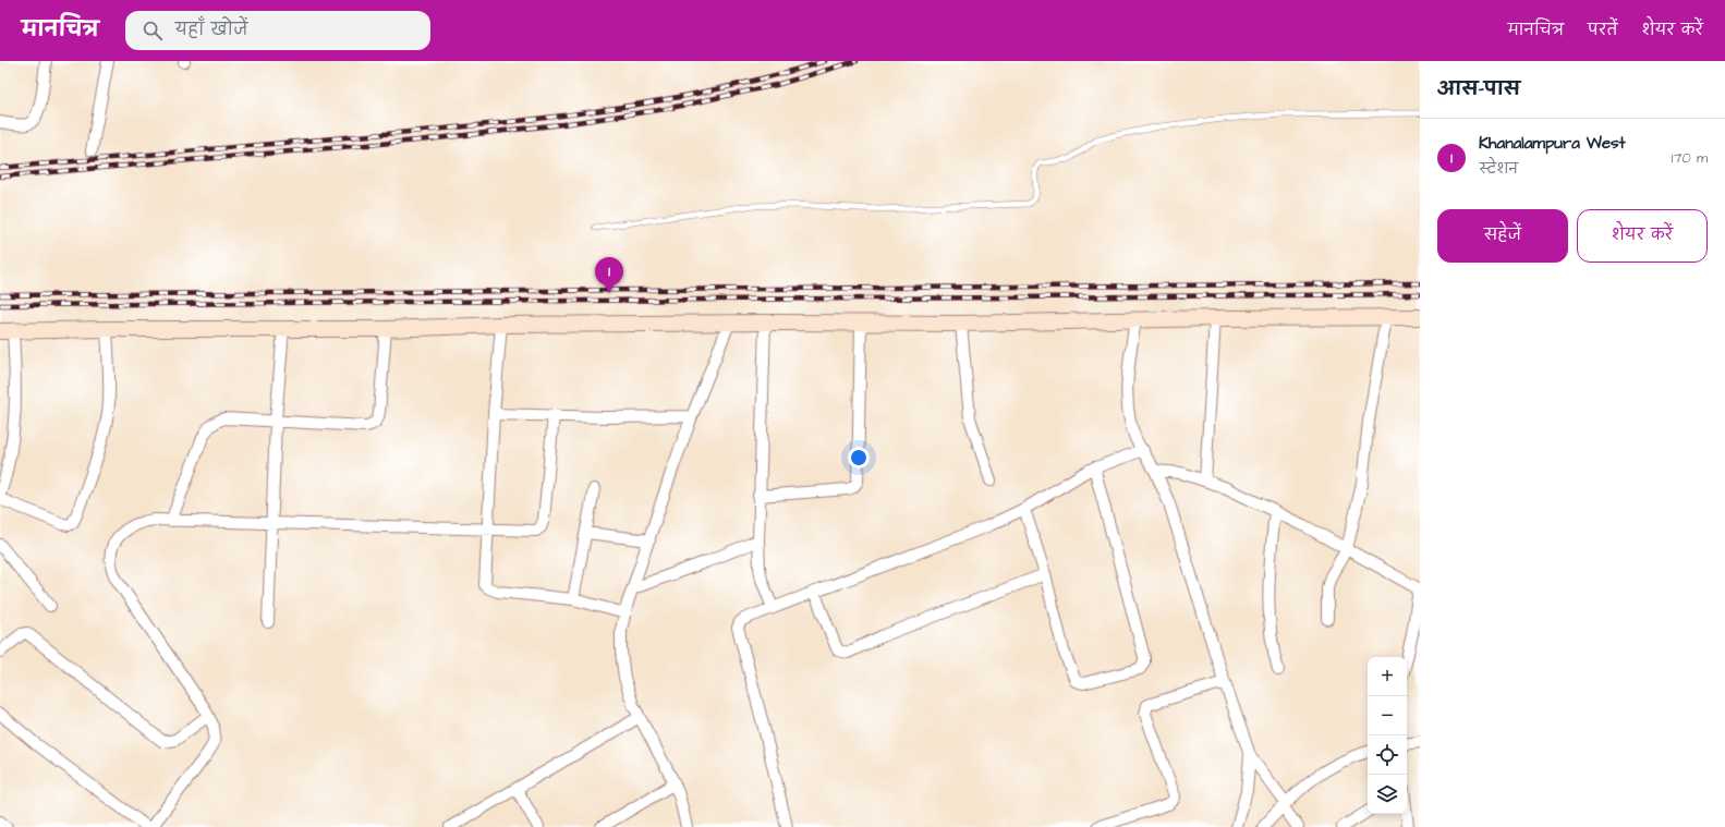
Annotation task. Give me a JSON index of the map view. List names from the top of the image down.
{
  "page": {
    "header": "मानचित्र",
    "search": "यहाँ खोजें",
    "nav": ["मानचित्र", "परतें", "शेयर करें"],
    "heading": "आस-पास",
    "list": [
      {
        "mark": "1",
        "name": "Khanalampura West",
        "note": "स्टेशन",
        "value": "170 m"
      }
    ],
    "buttons": ["सहेजें", "शेयर करें"],
    "pins": "1",
    "map_buttons": ["+", "−"]
  }
}
